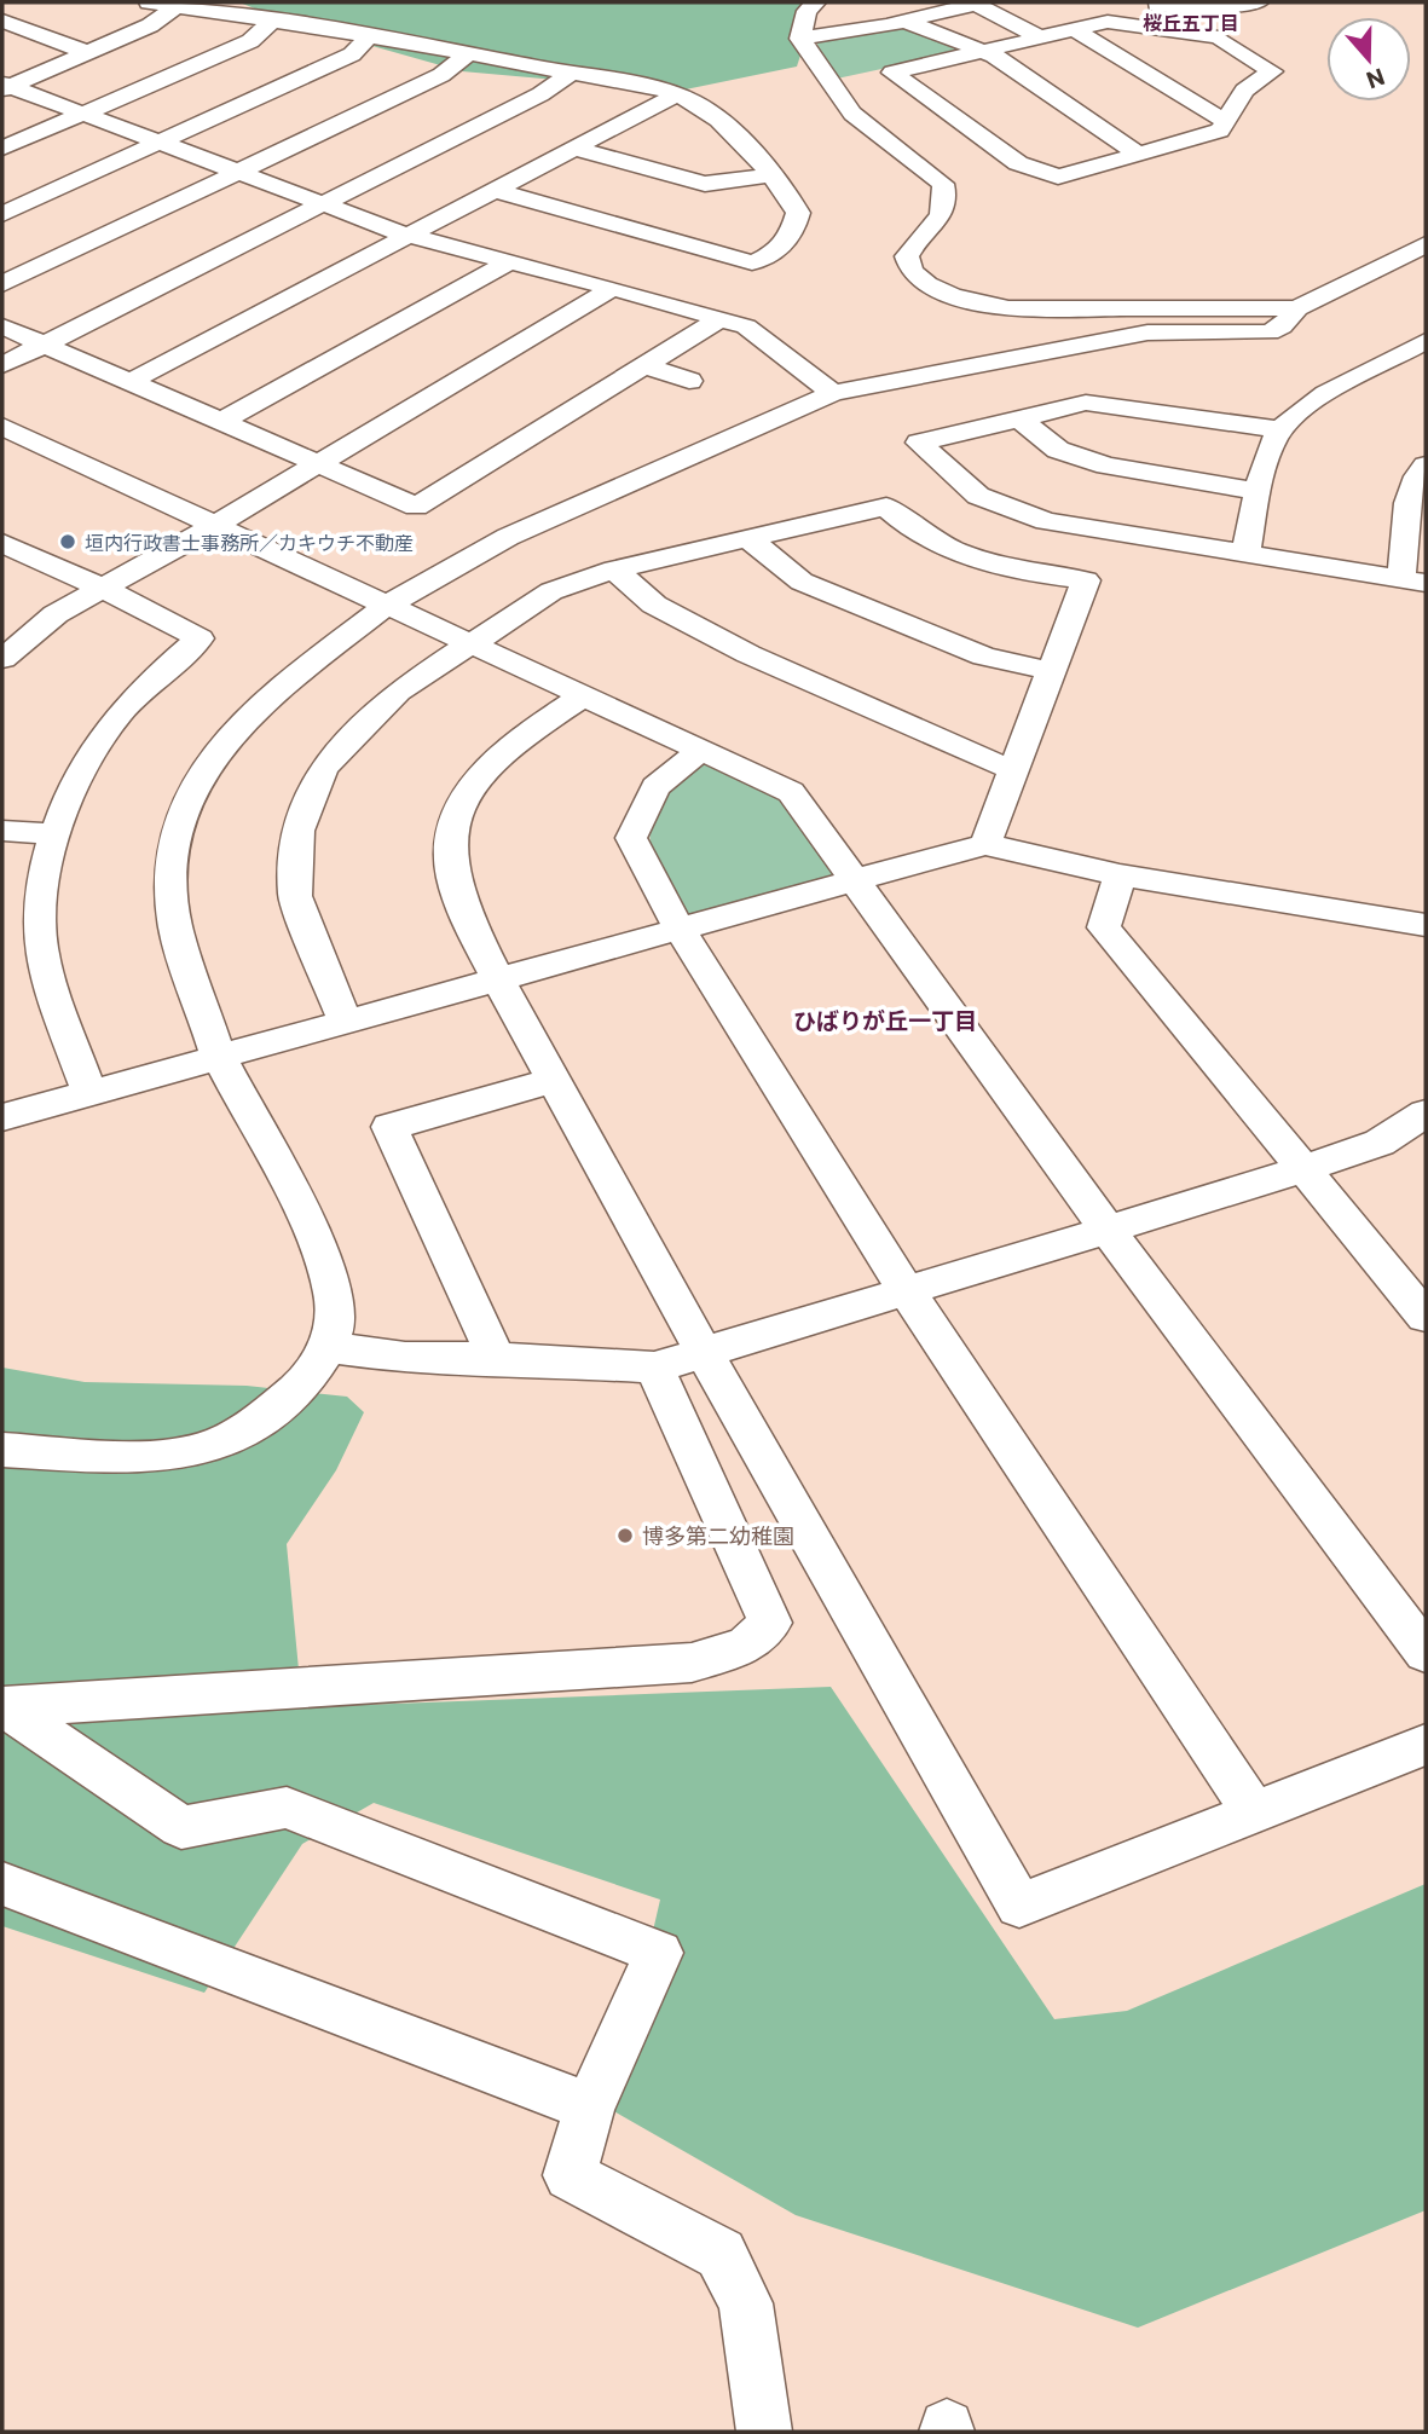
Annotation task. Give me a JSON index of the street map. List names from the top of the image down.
{
  "districts": ["桜丘五丁目", "ひばりが丘一丁目"],
  "places": ["垣内行政書士事務所／カキウチ不動産", "博多第二幼稚園"],
  "north": "bottom"
}
